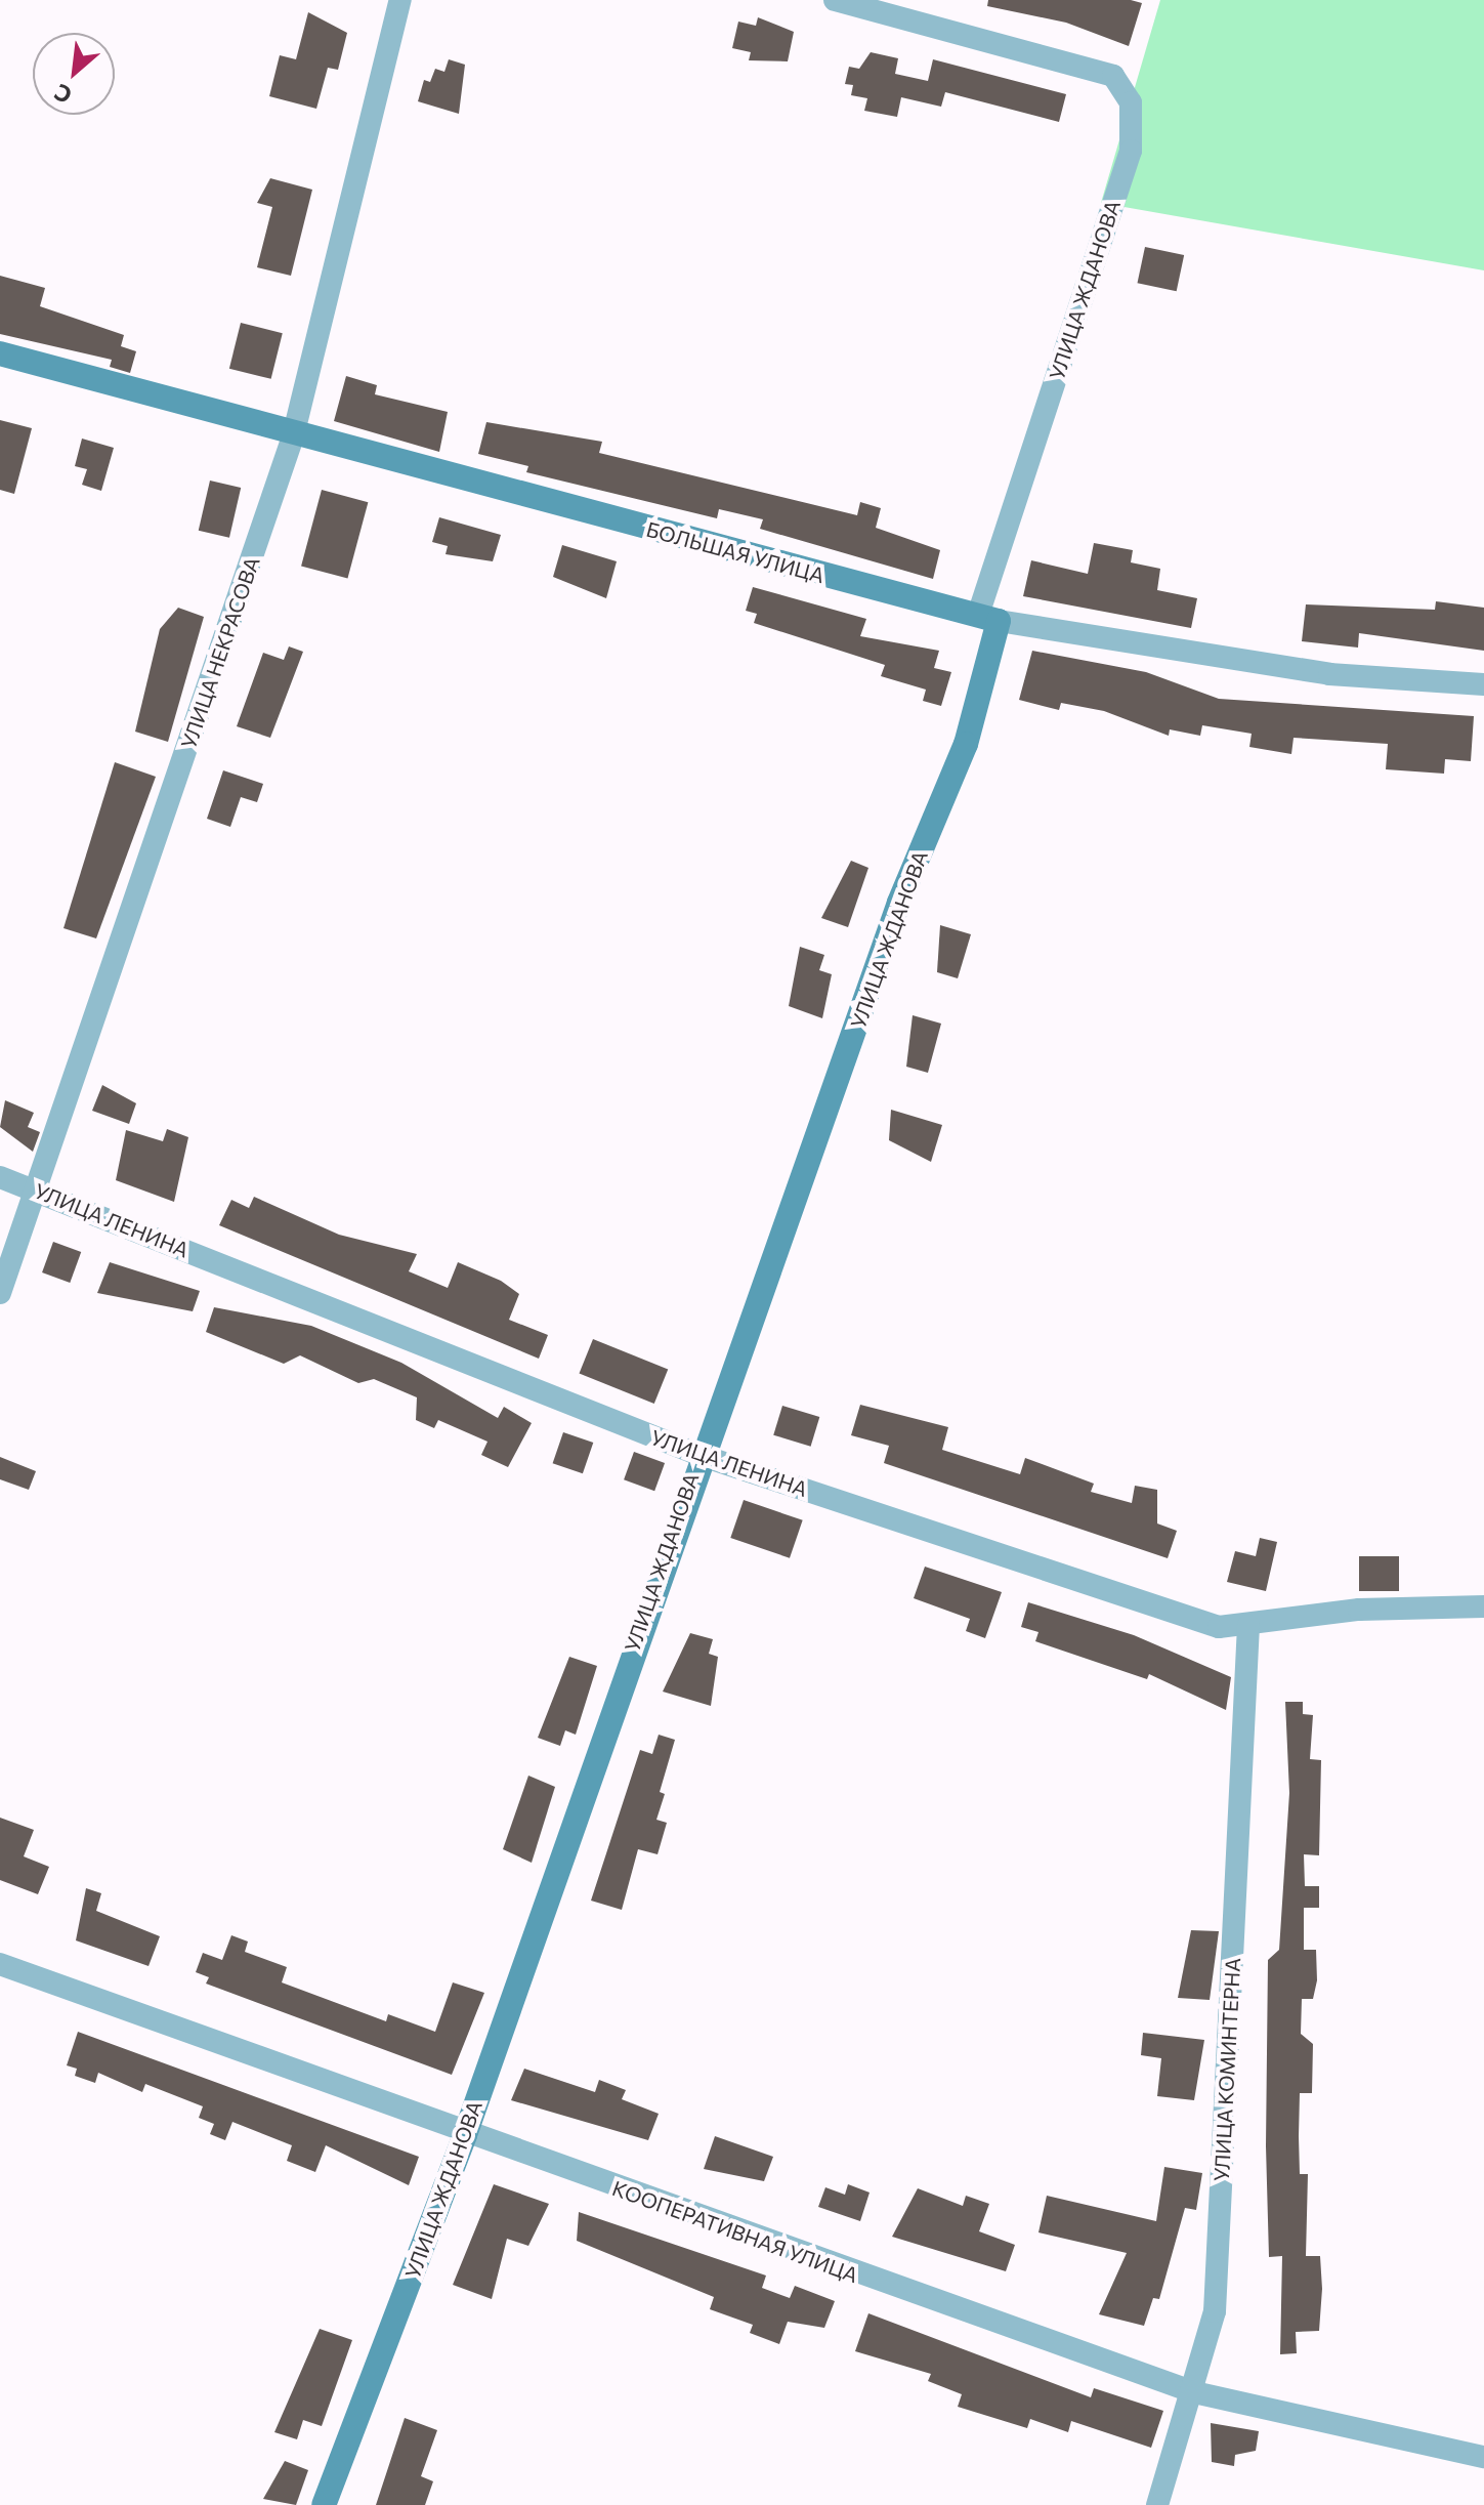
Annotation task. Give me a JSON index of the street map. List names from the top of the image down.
{
  "streets": {
    "street": [
      "УЛИЦА ЖДАНОВА",
      "БОЛЬШАЯ УЛИЦА",
      "УЛИЦА НЕКРАСОВА",
      "УЛИЦА ЛЕНИНА",
      "УЛИЦА КОМИНТЕРНА",
      "КООПЕРАТИВНАЯ УЛИЦА"
    ]
  },
  "crossings": [
    ["УЛИЦА ЖДАНОВА", "БОЛЬШАЯ УЛИЦА"],
    ["УЛИЦА ЖДАНОВА", "УЛИЦА ЛЕНИНА"],
    ["УЛИЦА ЖДАНОВА", "КООПЕРАТИВНАЯ УЛИЦА"],
    ["БОЛЬШАЯ УЛИЦА", "УЛИЦА НЕКРАСОВА"],
    ["УЛИЦА НЕКРАСОВА", "УЛИЦА ЛЕНИНА"],
    ["УЛИЦА ЛЕНИНА", "УЛИЦА КОМИНТЕРНА"],
    ["УЛИЦА КОМИНТЕРНА", "КООПЕРАТИВНАЯ УЛИЦА"]
  ],
  "north": "bottom left"
}
